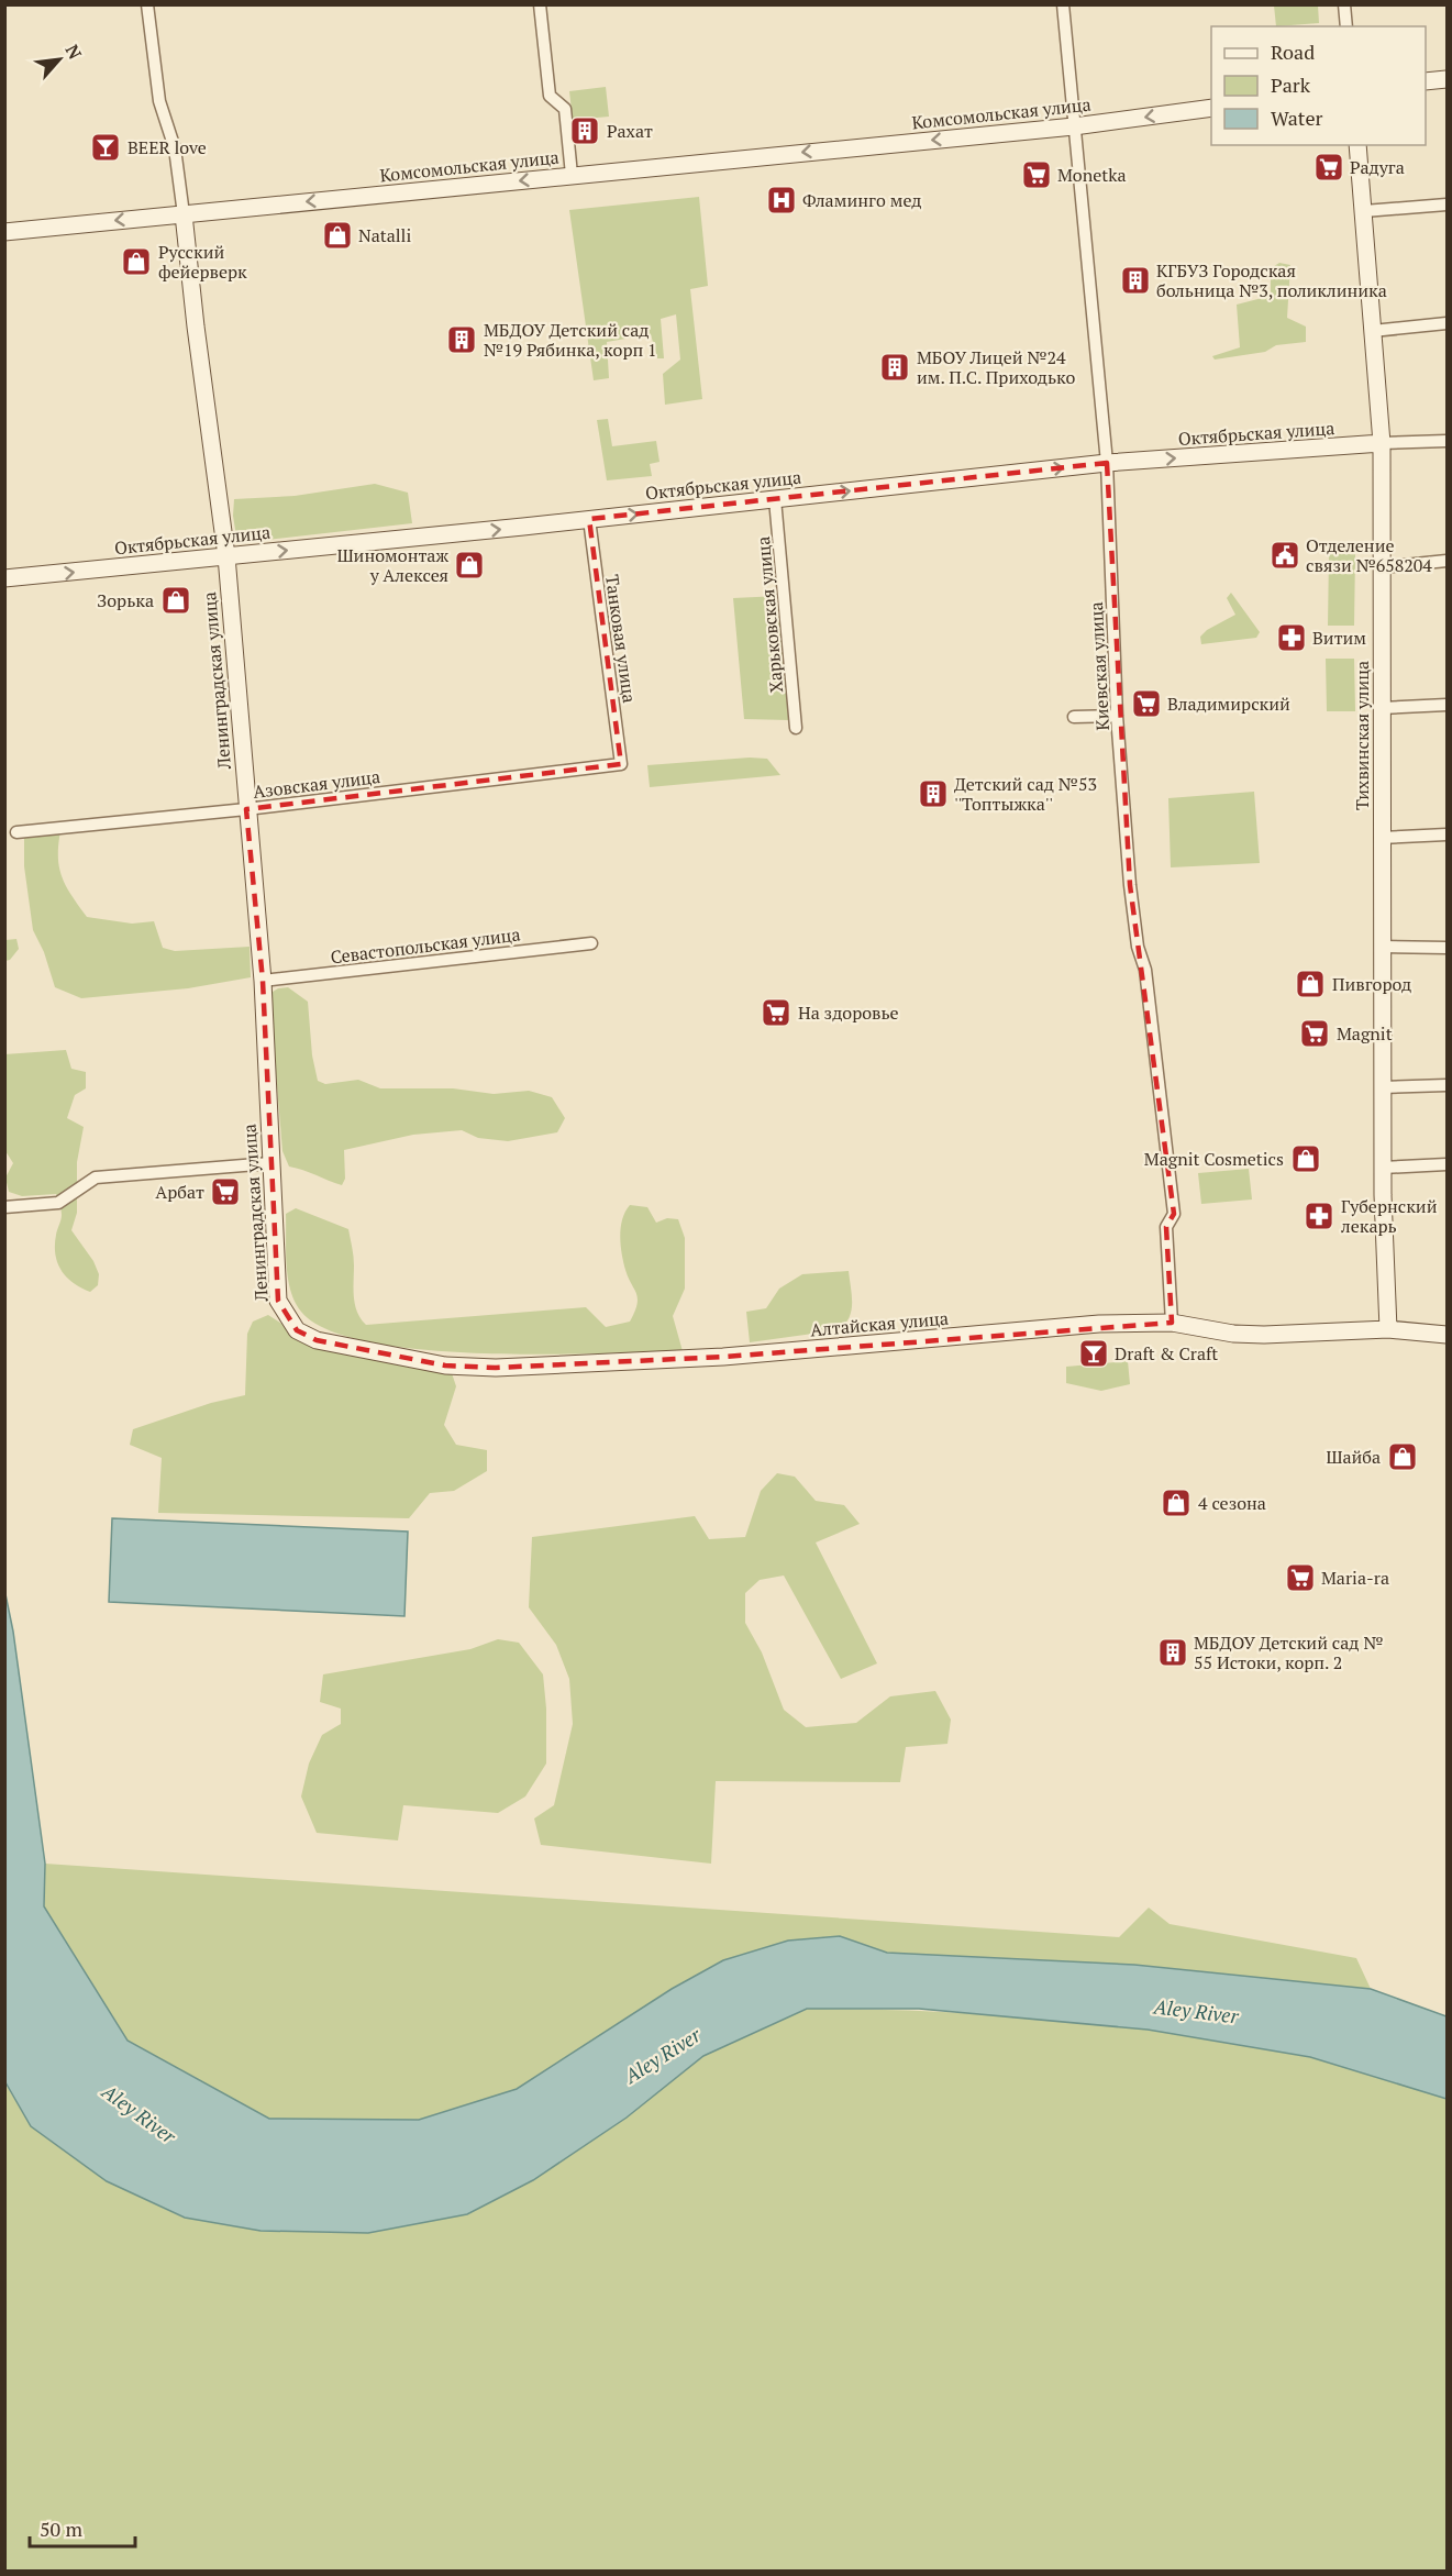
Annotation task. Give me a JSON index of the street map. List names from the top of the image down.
{
  "streets": {
    "main road": [
      "Комсомольская улица",
      "Октябрьская улица",
      "Ленинградская улица",
      "Тихвинская улица",
      "Алтайская улица"
    ],
    "street": [
      "Харьковская улица",
      "Танковая улица",
      "Киевская улица",
      "Азовская улица",
      "Севастопольская улица"
    ]
  },
  "crossings": [
    ["Комсомольская улица", "Киевская улица"],
    ["Комсомольская улица", "Ленинградская улица"],
    ["Октябрьская улица", "Харьковская улица"],
    ["Октябрьская улица", "Танковая улица"],
    ["Октябрьская улица", "Киевская улица"],
    ["Октябрьская улица", "Ленинградская улица"],
    ["Октябрьская улица", "Тихвинская улица"],
    ["Танковая улица", "Азовская улица"],
    ["Киевская улица", "Алтайская улица"],
    ["Ленинградская улица", "Азовская улица"],
    ["Ленинградская улица", "Севастопольская улица"],
    ["Ленинградская улица", "Алтайская улица"],
    ["Тихвинская улица", "Алтайская улица"]
  ],
  "one_way": ["Комсомольская улица", "Октябрьская улица"],
  "water": ["Aley River"],
  "places": {
    "building": [
      "Рахат",
      "КГБУЗ Городская больница №3, поликлиника",
      "МБДОУ Детский сад №19 Рябинка, корп 1",
      "МБОУ Лицей №24 им. П.С. Приходько",
      "Детский сад №53 ''Топтыжка''",
      "МБДОУ Детский сад № 55 Истоки, корп. 2"
    ],
    "bar": ["BEER love", "Draft & Craft"],
    "supermarket": [
      "Радуга",
      "Monetka",
      "Владимирский",
      "На здоровье",
      "Magnit",
      "Арбат",
      "Maria-ra"
    ],
    "hospital": ["Фламинго мед"],
    "shop": [
      "Natalli",
      "Русский фейерверк",
      "Шиномонтаж у Алексея",
      "Зорька",
      "Пивгород",
      "Magnit Cosmetics",
      "Шайба",
      "4 сезона"
    ],
    "public building": ["Отделение связи №658204"],
    "pharmacy": ["Витим", "Губернский лекарь"]
  },
  "legend": ["Road", "Park", "Water"],
  "scale_bar": "50 m",
  "north": "top right"
}
